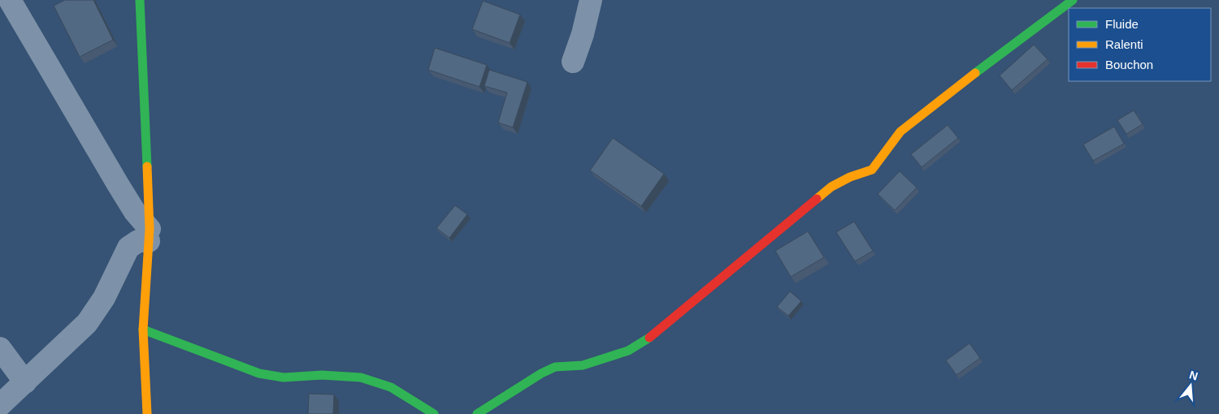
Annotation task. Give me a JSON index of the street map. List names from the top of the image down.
{
  "legend": ["Fluide", "Ralenti", "Bouchon"],
  "north": "top"
}
